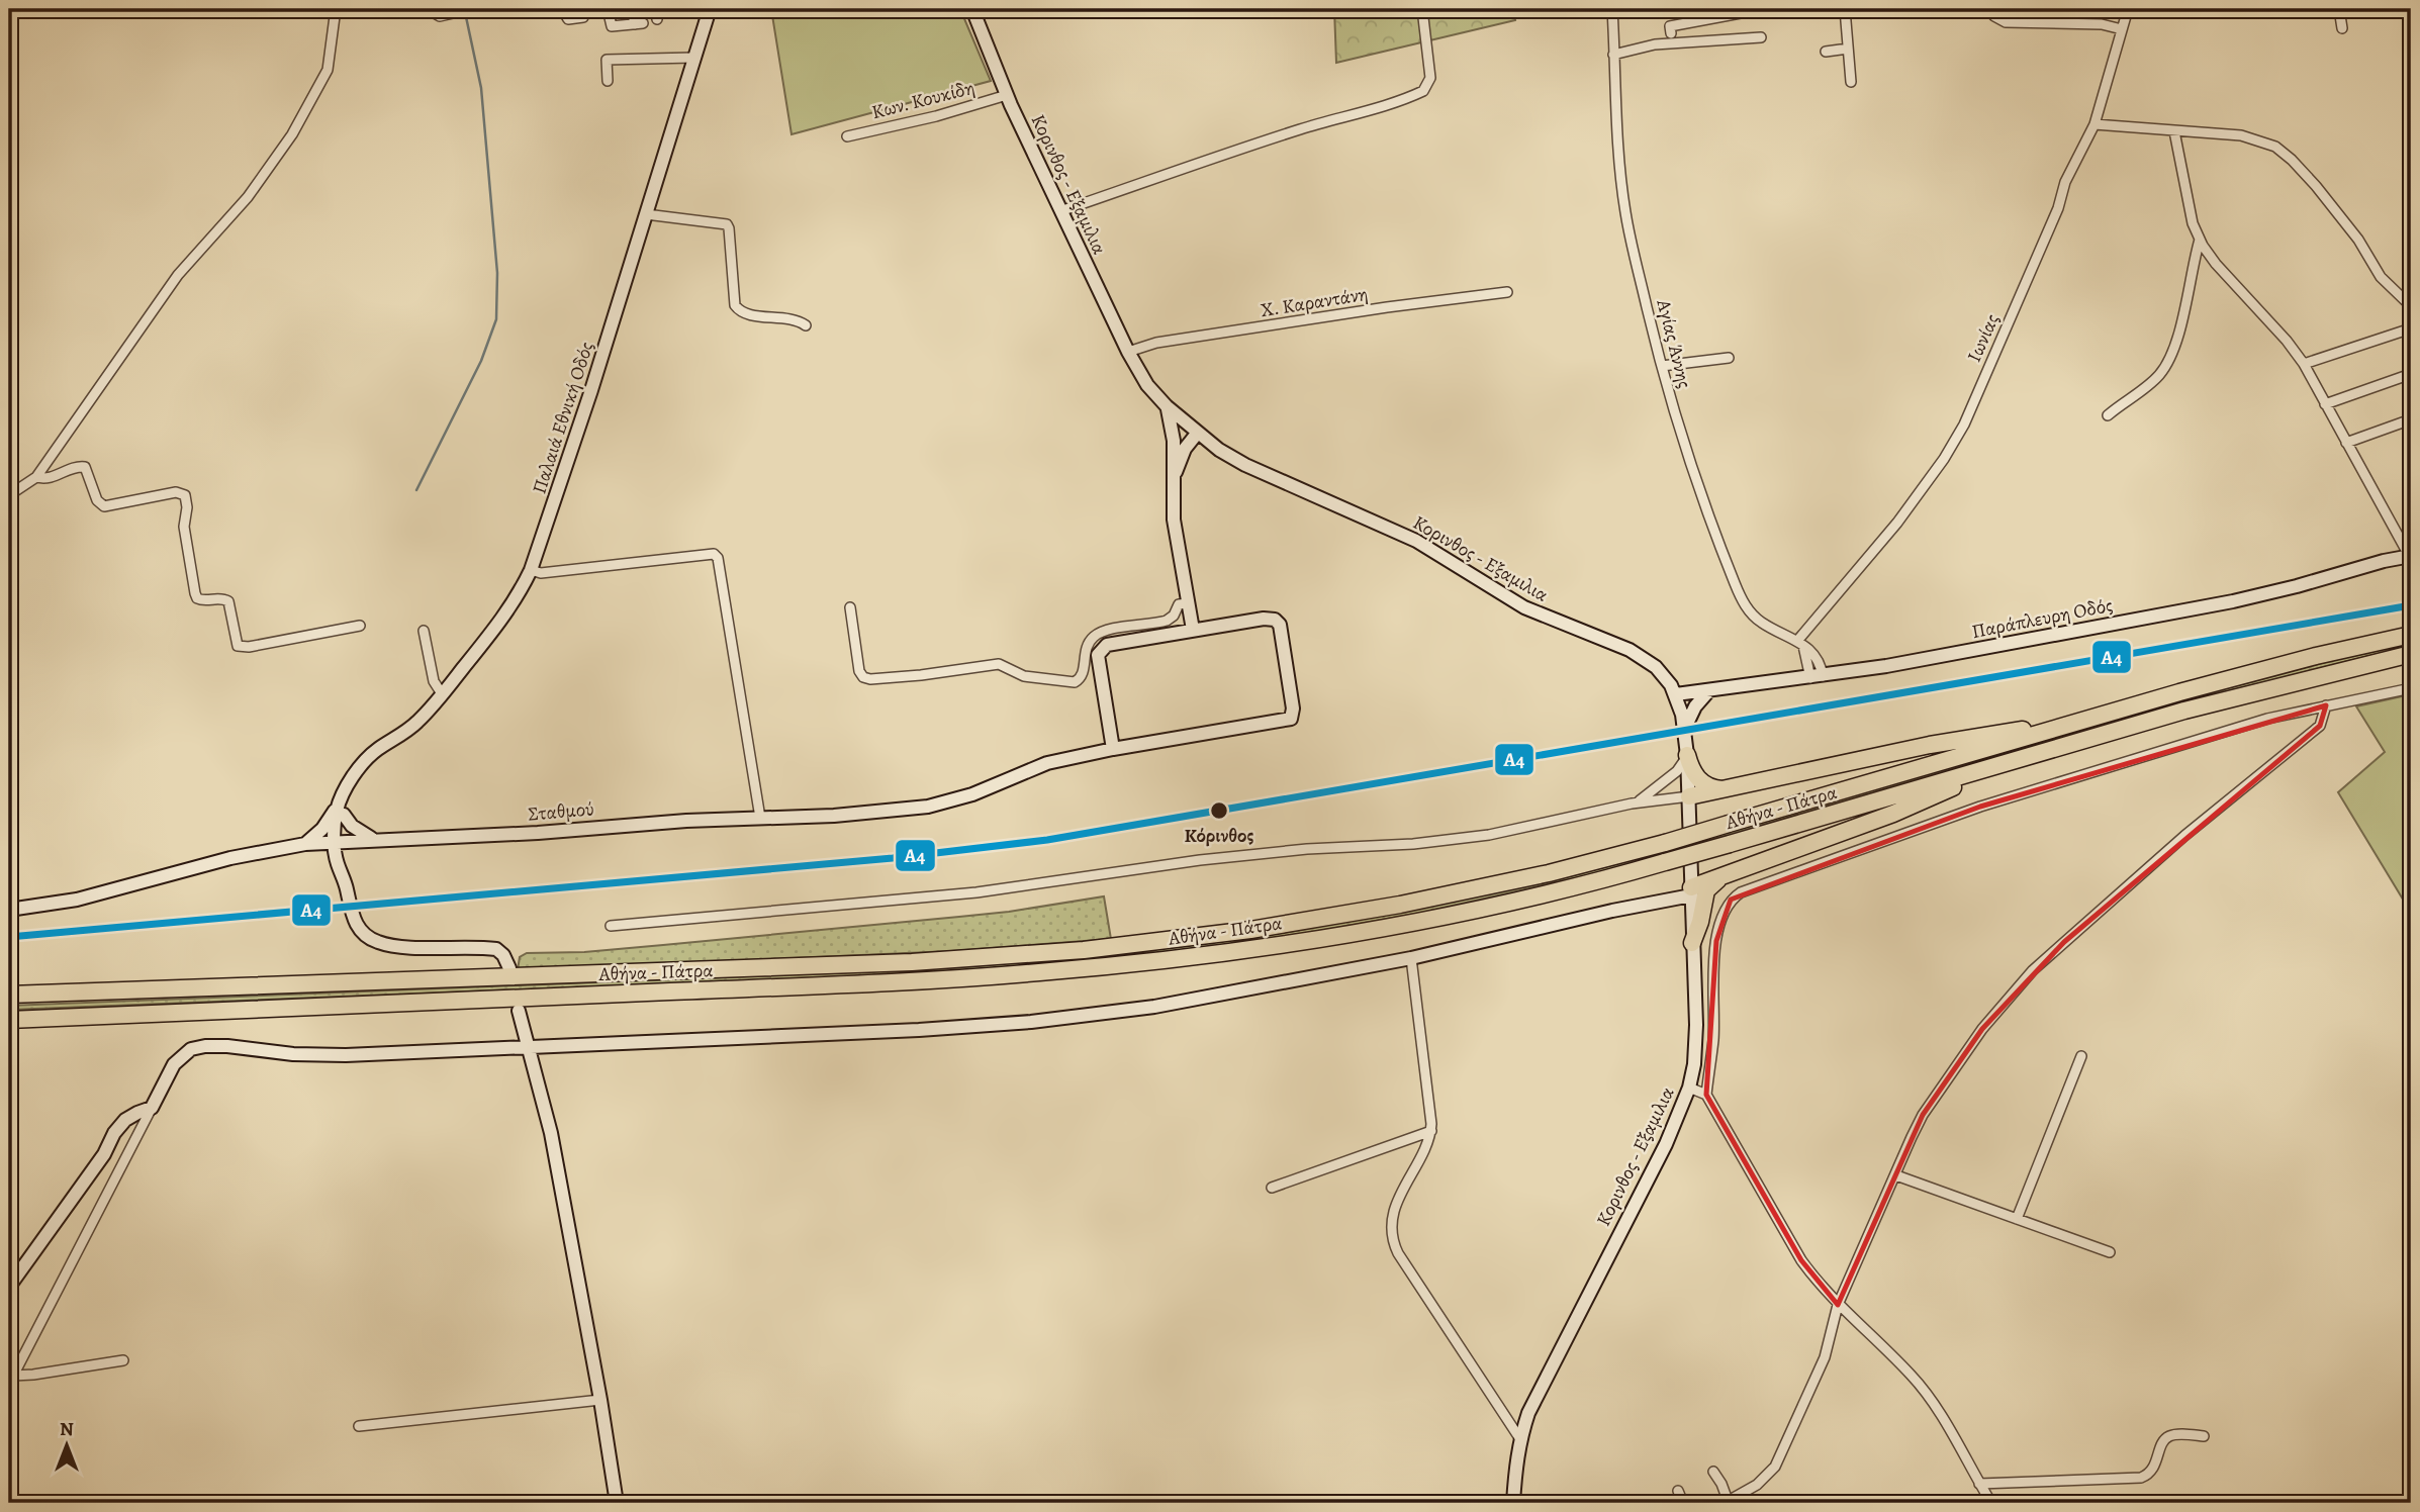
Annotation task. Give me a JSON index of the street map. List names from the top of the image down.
{
  "streets": {
    "highway": ["Αθήνα - Πάτρα"],
    "street": [
      "Κων. Κουκίδη",
      "Κορινθος - Εξαμιλια",
      "Χ. Καραντάνη",
      "Ιωνίας",
      "Αγίας Άννης",
      "Παλαιά Εθνική Οδός",
      "Παράπλευρη Οδός",
      "Σταθμού"
    ]
  },
  "crossings": [
    ["Κων. Κουκίδη", "Κορινθος - Εξαμιλια"],
    ["Κορινθος - Εξαμιλια", "Χ. Καραντάνη"],
    ["Κορινθος - Εξαμιλια", "Παράπλευρη Οδός"],
    ["Ιωνίας", "Αγίας Άννης"],
    ["Παλαιά Εθνική Οδός", "Σταθμού"]
  ],
  "places": ["Κόρινθος"],
  "lines": ["transit line A4"],
  "north": "top"
}
